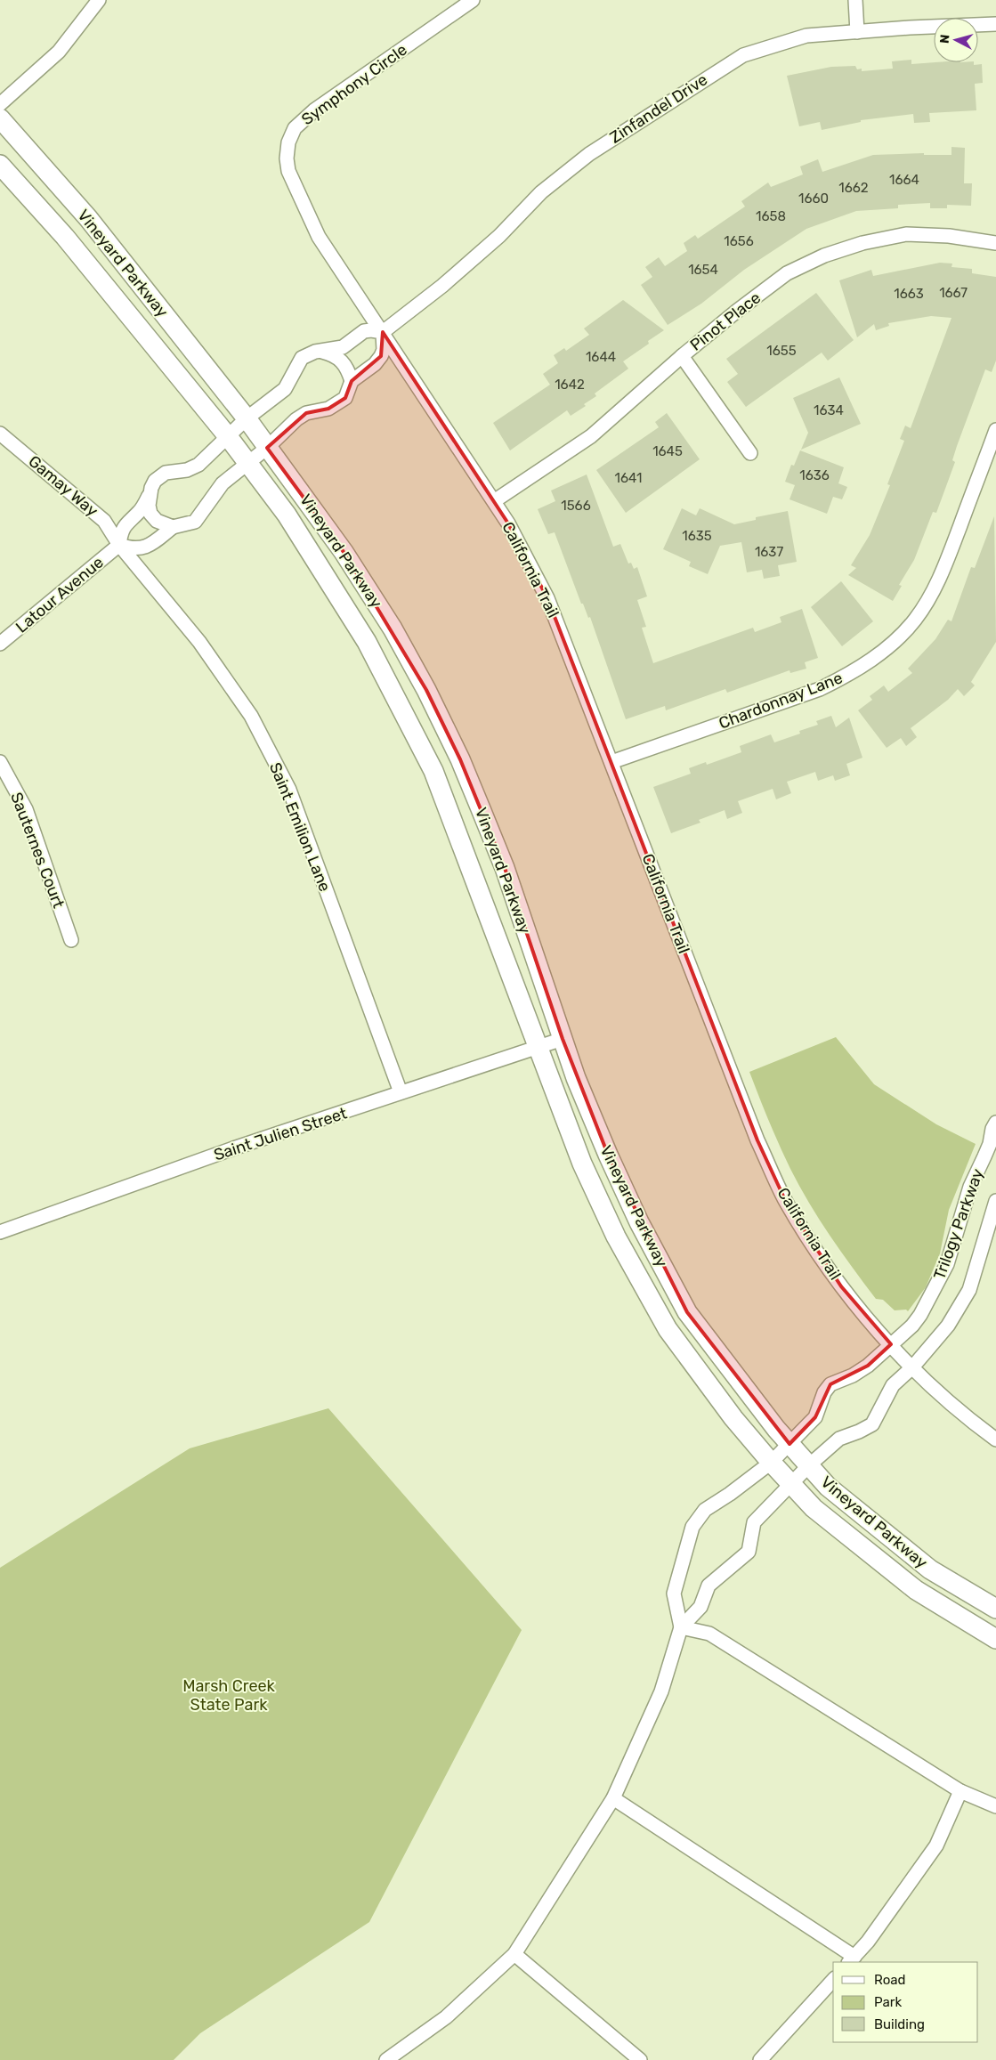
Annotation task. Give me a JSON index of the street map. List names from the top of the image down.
{
  "streets": {
    "street": [
      "Symphony Circle",
      "Zinfandel Drive",
      "Vineyard Parkway",
      "Pinot Place",
      "Gamay Way",
      "California Trail",
      "Latour Avenue",
      "Chardonnay Lane",
      "Saint Emilion Lane",
      "Sauternes Court",
      "Saint Julien Street",
      "Trilogy Parkway"
    ]
  },
  "crossings": [
    ["Symphony Circle", "Zinfandel Drive"],
    ["Symphony Circle", "California Trail"],
    ["Zinfandel Drive", "California Trail"],
    ["Vineyard Parkway", "Latour Avenue"],
    ["Vineyard Parkway", "Saint Julien Street"],
    ["Vineyard Parkway", "Trilogy Parkway"],
    ["Pinot Place", "California Trail"],
    ["Gamay Way", "Latour Avenue"],
    ["Gamay Way", "Saint Emilion Lane"],
    ["California Trail", "Chardonnay Lane"],
    ["California Trail", "Trilogy Parkway"],
    ["Latour Avenue", "Saint Emilion Lane"],
    ["Saint Emilion Lane", "Saint Julien Street"]
  ],
  "parks": ["Marsh Creek State Park"],
  "house_numbers": [
    "1664",
    "1662",
    "1660",
    "1658",
    "1656",
    "1654",
    "1667",
    "1663",
    "1655",
    "1644",
    "1642",
    "1634",
    "1645",
    "1636",
    "1641",
    "1566",
    "1635",
    "1637"
  ],
  "legend": ["Road", "Park", "Building"],
  "north": "left"
}
